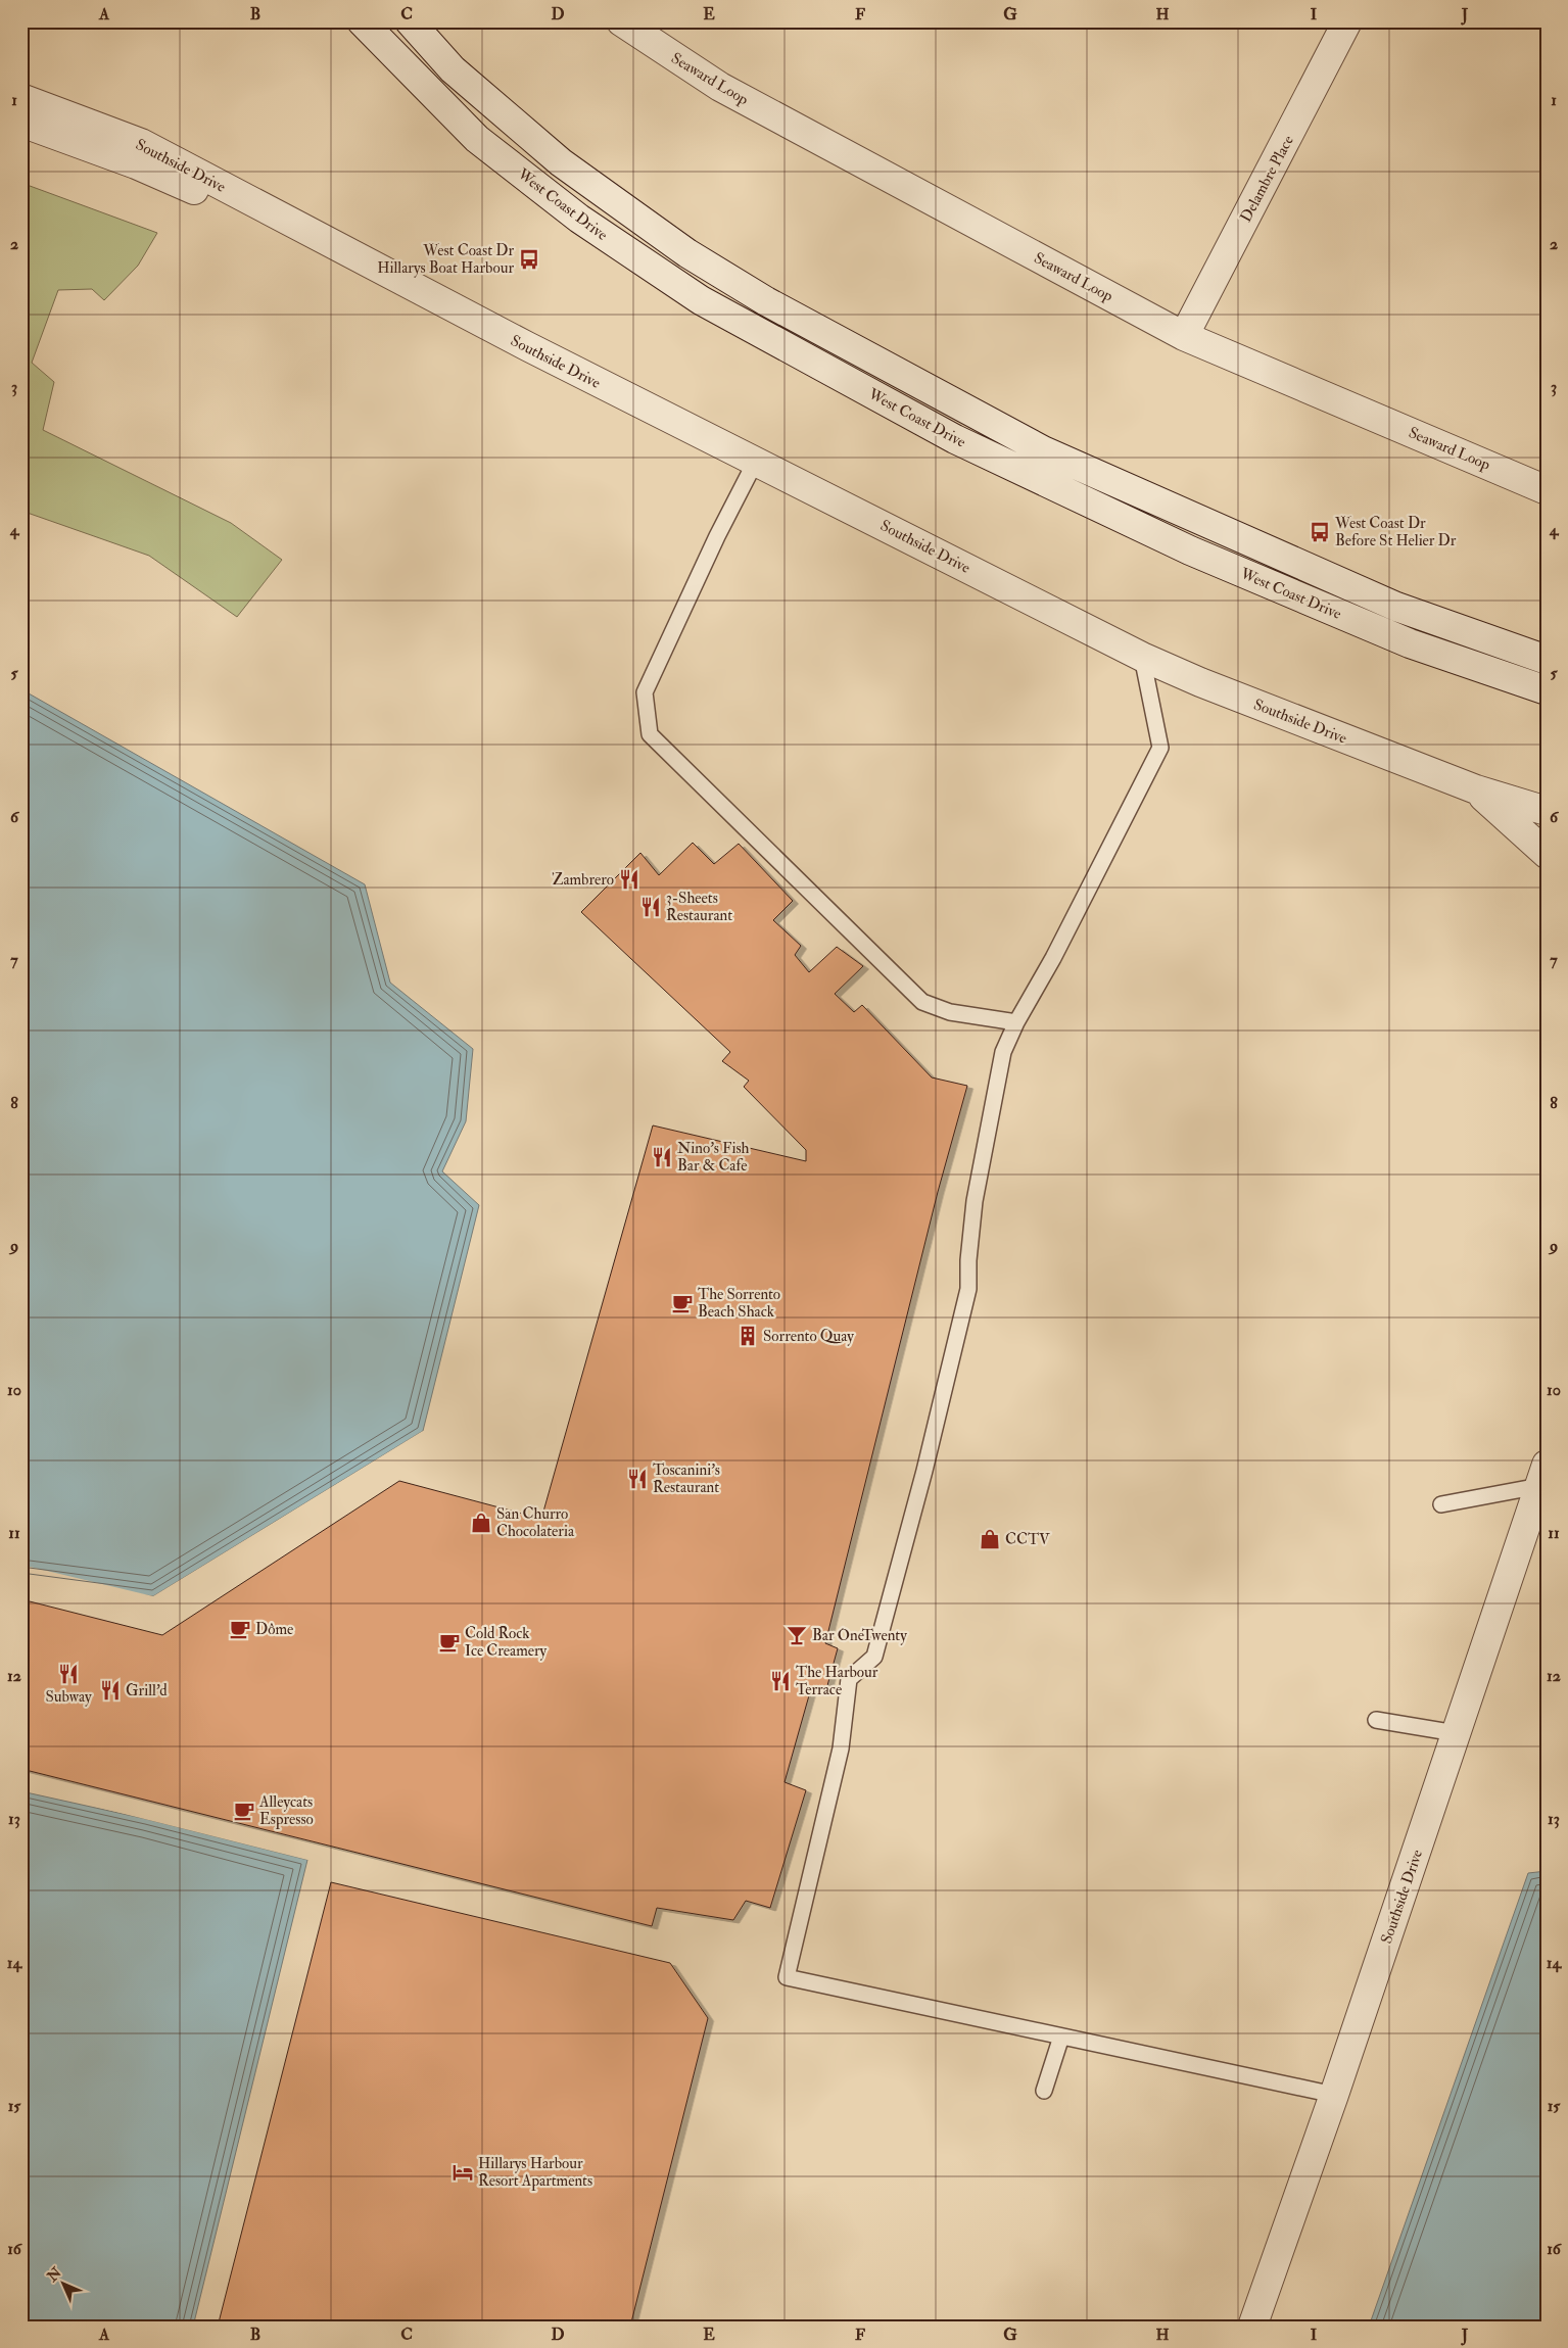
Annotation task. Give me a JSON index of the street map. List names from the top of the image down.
{
  "streets": {
    "street": [
      "Seaward Loop",
      "Southside Drive",
      "Delambre Place",
      "West Coast Drive"
    ]
  },
  "crossings": [
    ["Seaward Loop", "Delambre Place"]
  ],
  "places": {
    "bus stop": ["West Coast Dr Hillarys Boat Harbour", "West Coast Dr Before St Helier Dr"],
    "restaurant": [
      "Zambrero",
      "3-Sheets Restaurant",
      "Nino's Fish Bar & Cafe",
      "Toscanini’s Restaurant",
      "Subway",
      "The Harbour Terrace",
      "Grill'd"
    ],
    "cafe": [
      "The Sorrento Beach Shack",
      "Dôme",
      "Cold Rock Ice Creamery",
      "Alleycats Espresso"
    ],
    "building": ["Sorrento Quay"],
    "shop": ["San Churro Chocolateria", "CCTV"],
    "bar": ["Bar OneTwenty"],
    "hotel": ["Hillarys Harbour Resort Apartments"]
  },
  "north": "top left",
  "grid": {
    "columns": [
      "A",
      "B",
      "C",
      "D",
      "E",
      "F",
      "G",
      "H",
      "I",
      "J"
    ],
    "rows": [
      "1",
      "2",
      "3",
      "4",
      "5",
      "6",
      "7",
      "8",
      "9",
      "10",
      "11",
      "12",
      "13",
      "14",
      "15",
      "16"
    ]
  }
}
